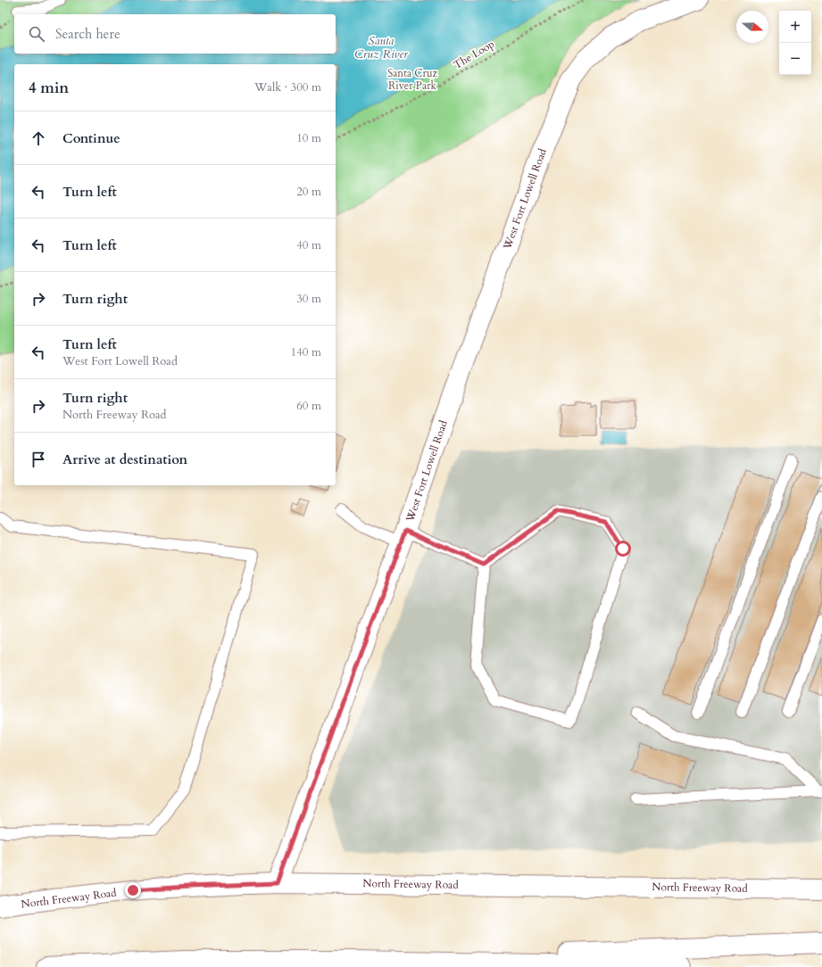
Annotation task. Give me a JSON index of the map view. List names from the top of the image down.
{
  "streets": {
    "main road": ["West Fort Lowell Road", "North Freeway Road"],
    "path": ["The Loop"]
  },
  "crossings": [
    ["West Fort Lowell Road", "North Freeway Road"]
  ],
  "water": ["Santa Cruz River"],
  "parks": ["Santa Cruz River Park"],
  "north": "right",
  "page": {
    "map_buttons": ["+", "−"],
    "search": "Search here",
    "heading": ["4 min", "Walk · 300 m"],
    "list": [
      ["Continue", "10 m"],
      ["Turn left", "20 m"],
      ["Turn left", "40 m"],
      ["Turn right", "30 m"],
      ["Turn left", "West Fort Lowell Road", "140 m"],
      ["Turn right", "North Freeway Road", "60 m"],
      "Arrive at destination"
    ]
  }
}
